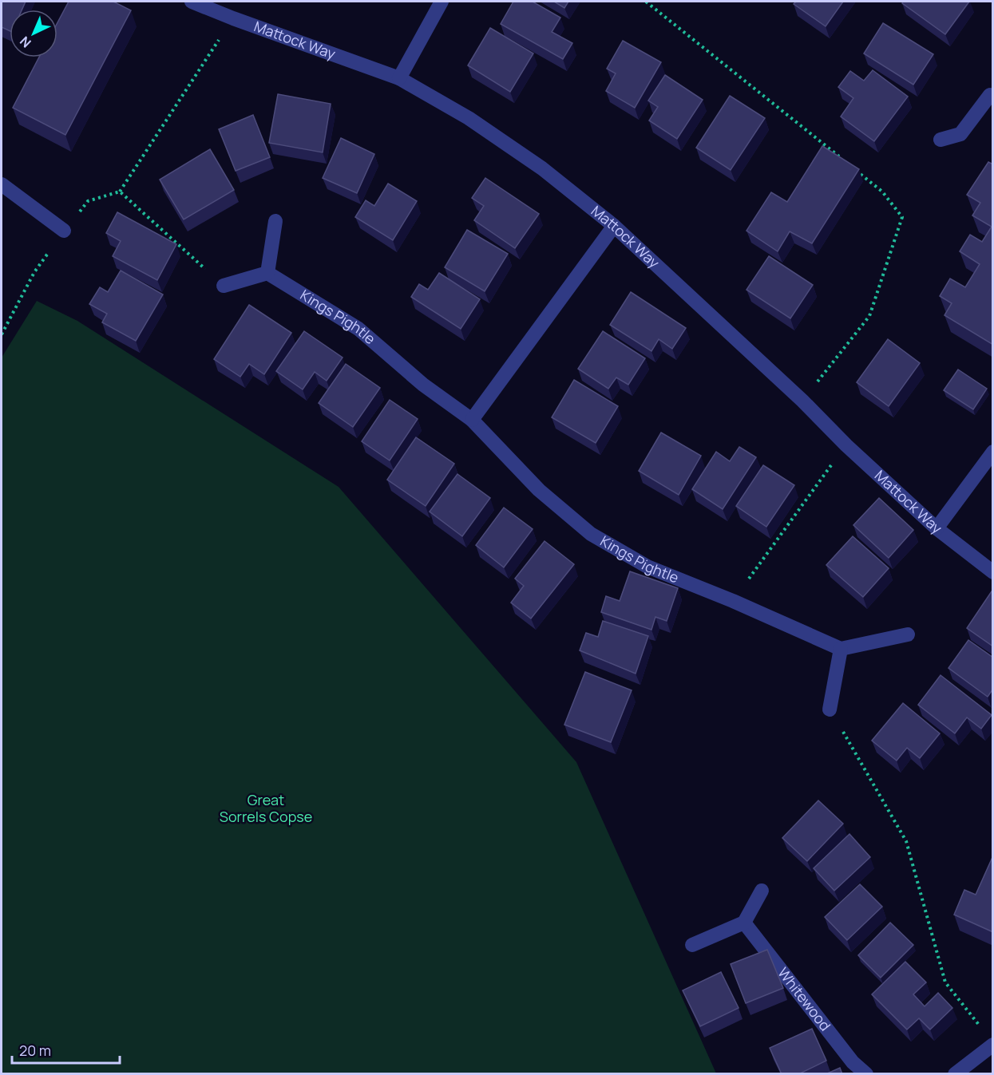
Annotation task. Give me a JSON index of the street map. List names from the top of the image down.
{
  "streets": {
    "street": ["Mattock Way", "Kings Pightle", "Whitewood"]
  },
  "parks": ["Great Sorrels Copse"],
  "scale_bar": "20 m",
  "north": "bottom left"
}
